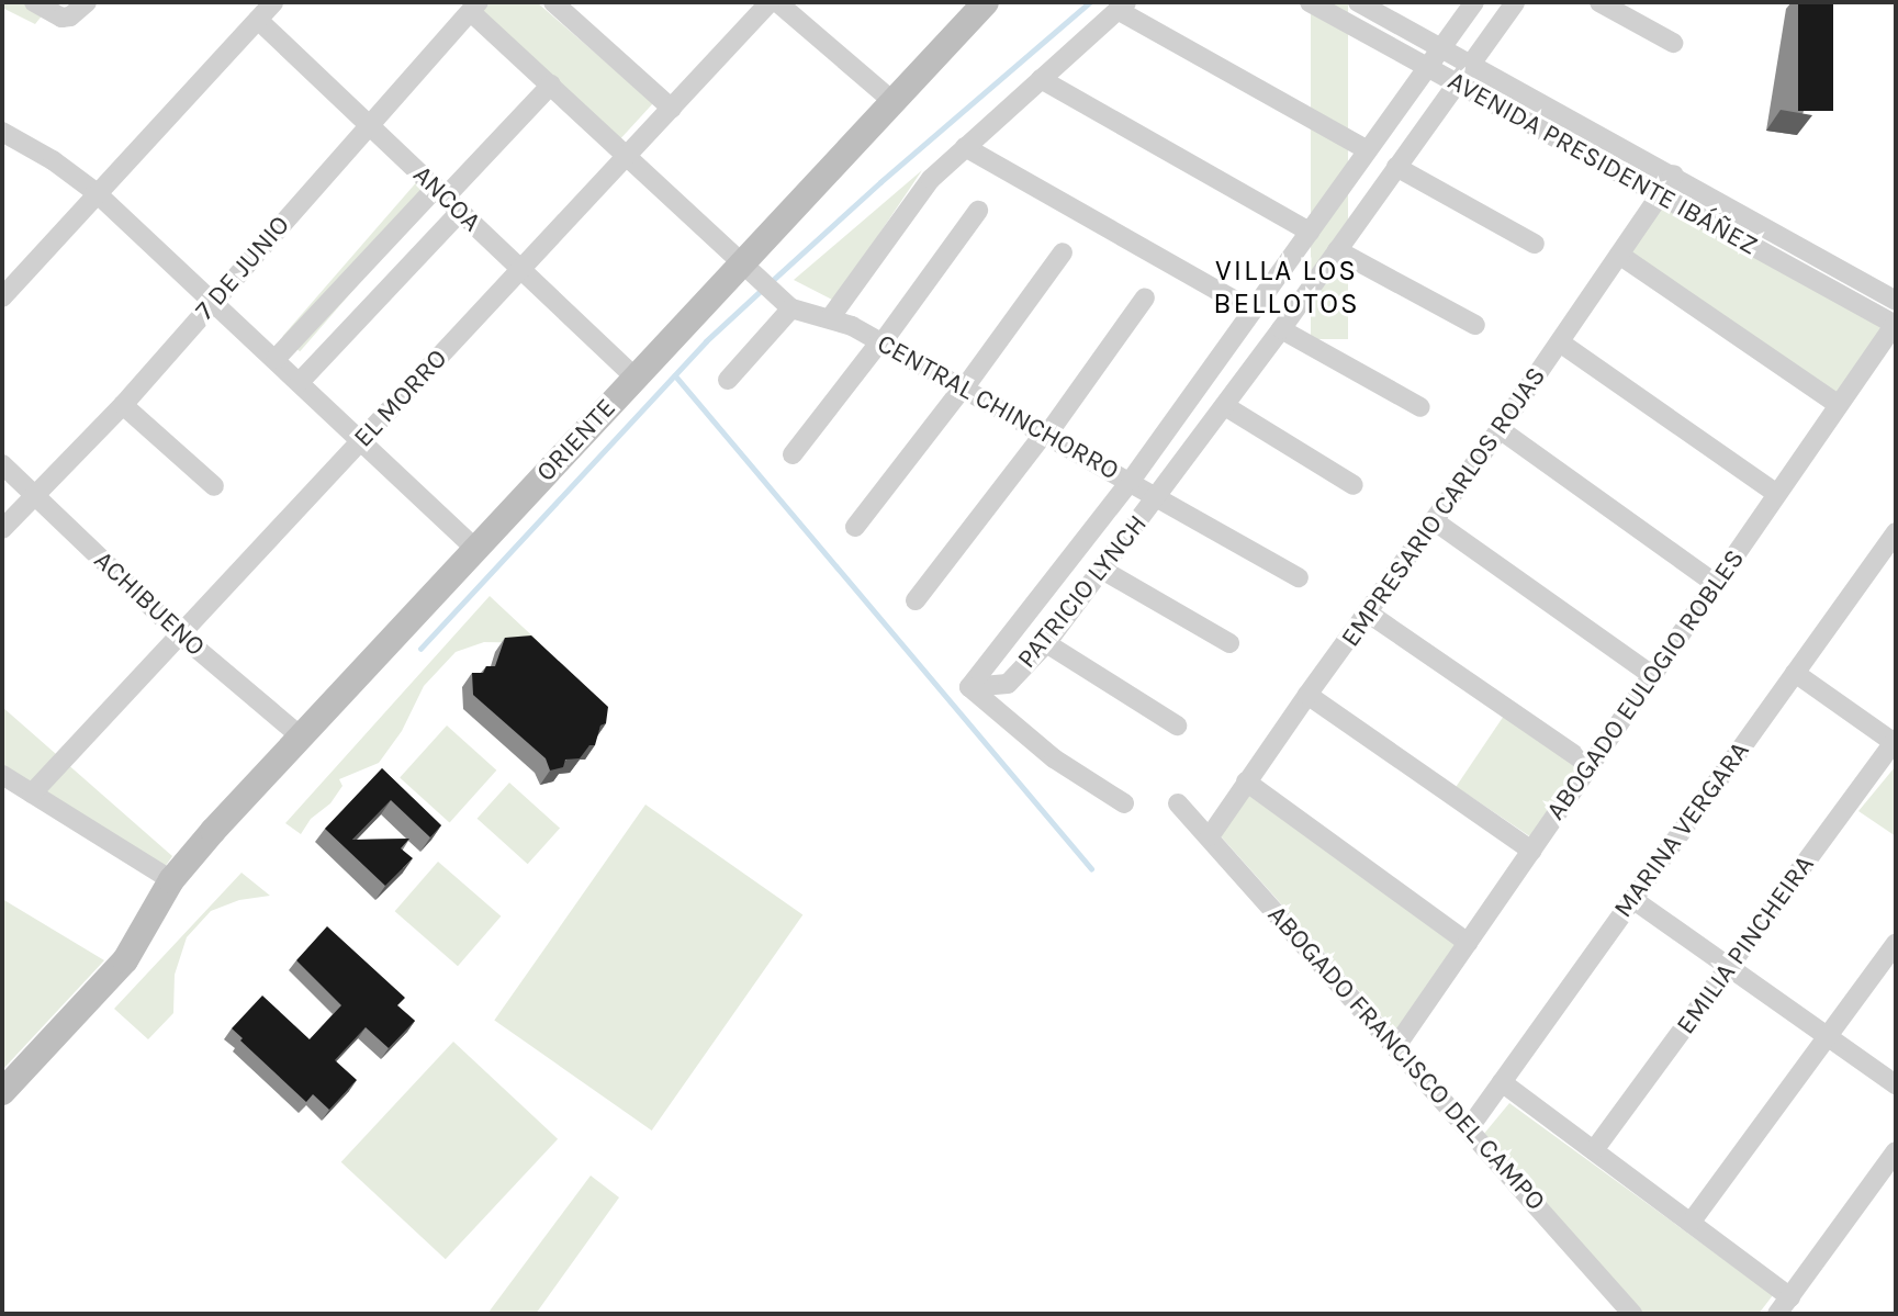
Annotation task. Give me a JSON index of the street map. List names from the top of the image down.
{
  "streets": {
    "street": [
      "AVENIDA PRESIDENTE IBÁÑEZ",
      "ANCOA",
      "7 DE JUNIO",
      "EL MORRO",
      "CENTRAL CHINCHORRO",
      "ORIENTE",
      "EMPRESARIO CARLOS ROJAS",
      "PATRICIO LYNCH",
      "ACHIBUENO",
      "ABOGADO EULOGIO ROBLES",
      "MARINA VERGARA",
      "EMILIA PINCHEIRA",
      "ABOGADO FRANCISCO DEL CAMPO"
    ]
  },
  "crossings": [
    ["AVENIDA PRESIDENTE IBÁÑEZ", "EMPRESARIO CARLOS ROJAS"],
    ["AVENIDA PRESIDENTE IBÁÑEZ", "PATRICIO LYNCH"],
    ["AVENIDA PRESIDENTE IBÁÑEZ", "ABOGADO EULOGIO ROBLES"],
    ["ANCOA", "7 DE JUNIO"],
    ["ANCOA", "EL MORRO"],
    ["ANCOA", "ORIENTE"],
    ["7 DE JUNIO", "CENTRAL CHINCHORRO"],
    ["7 DE JUNIO", "ACHIBUENO"],
    ["EL MORRO", "CENTRAL CHINCHORRO"],
    ["EL MORRO", "ACHIBUENO"],
    ["CENTRAL CHINCHORRO", "ORIENTE"],
    ["CENTRAL CHINCHORRO", "PATRICIO LYNCH"],
    ["ORIENTE", "ACHIBUENO"],
    ["EMPRESARIO CARLOS ROJAS", "ABOGADO FRANCISCO DEL CAMPO"],
    ["ABOGADO EULOGIO ROBLES", "ABOGADO FRANCISCO DEL CAMPO"],
    ["MARINA VERGARA", "ABOGADO FRANCISCO DEL CAMPO"]
  ],
  "districts": ["VILLA LOS BELLOTOS"]
}
